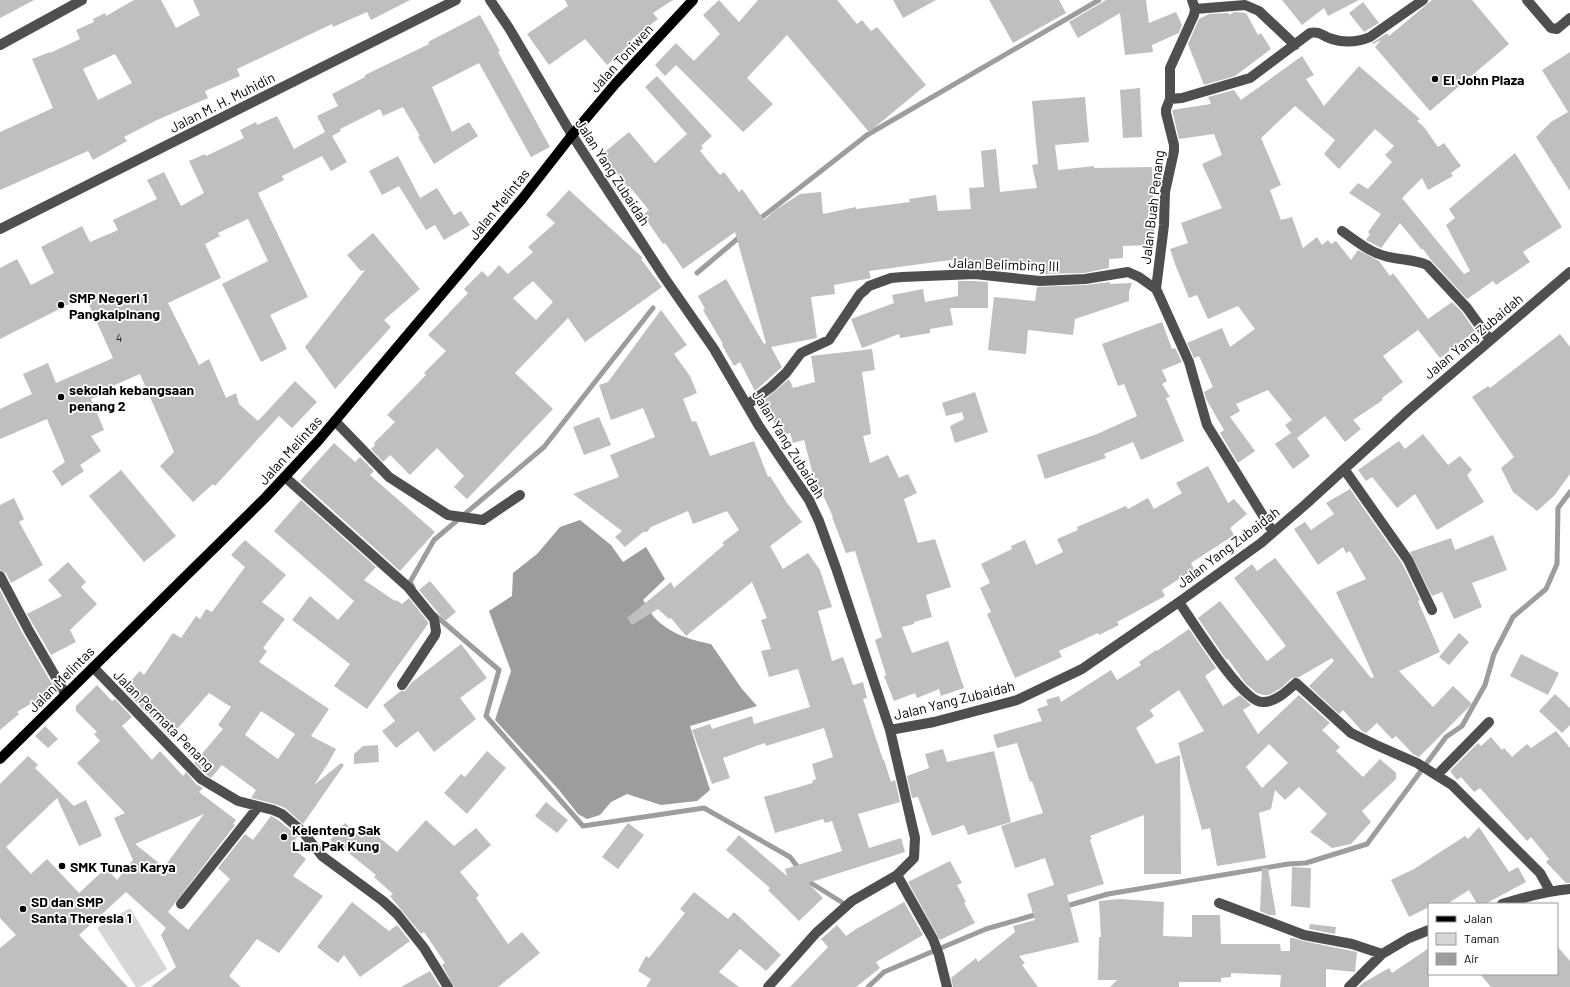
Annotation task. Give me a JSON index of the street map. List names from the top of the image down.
{
  "streets": {
    "main road": ["Jalan Toniwen", "Jalan Melintas"],
    "street": [
      "Jalan M. H. Muhidin",
      "Jalan Yang Zubaidah",
      "Jalan Buah Penang",
      "Jalan Belimbing III",
      "Jalan Permata Penang"
    ]
  },
  "crossings": [
    ["Jalan Toniwen", "Jalan Yang Zubaidah"],
    ["Jalan Toniwen", "Jalan Melintas"],
    ["Jalan Yang Zubaidah", "Jalan Melintas"],
    ["Jalan Yang Zubaidah", "Jalan Belimbing III"],
    ["Jalan Melintas", "Jalan Permata Penang"],
    ["Jalan Buah Penang", "Jalan Belimbing III"]
  ],
  "places": [
    "El John Plaza",
    "SMP Negeri 1 Pangkalpinang",
    "sekolah kebangsaan penang 2",
    "Kelenteng Sak Lian Pak Kung",
    "SMK Tunas Karya",
    "SD dan SMP Santa Theresia 1"
  ],
  "house_numbers": ["4"],
  "legend": ["Jalan", "Taman", "Air"]
}
